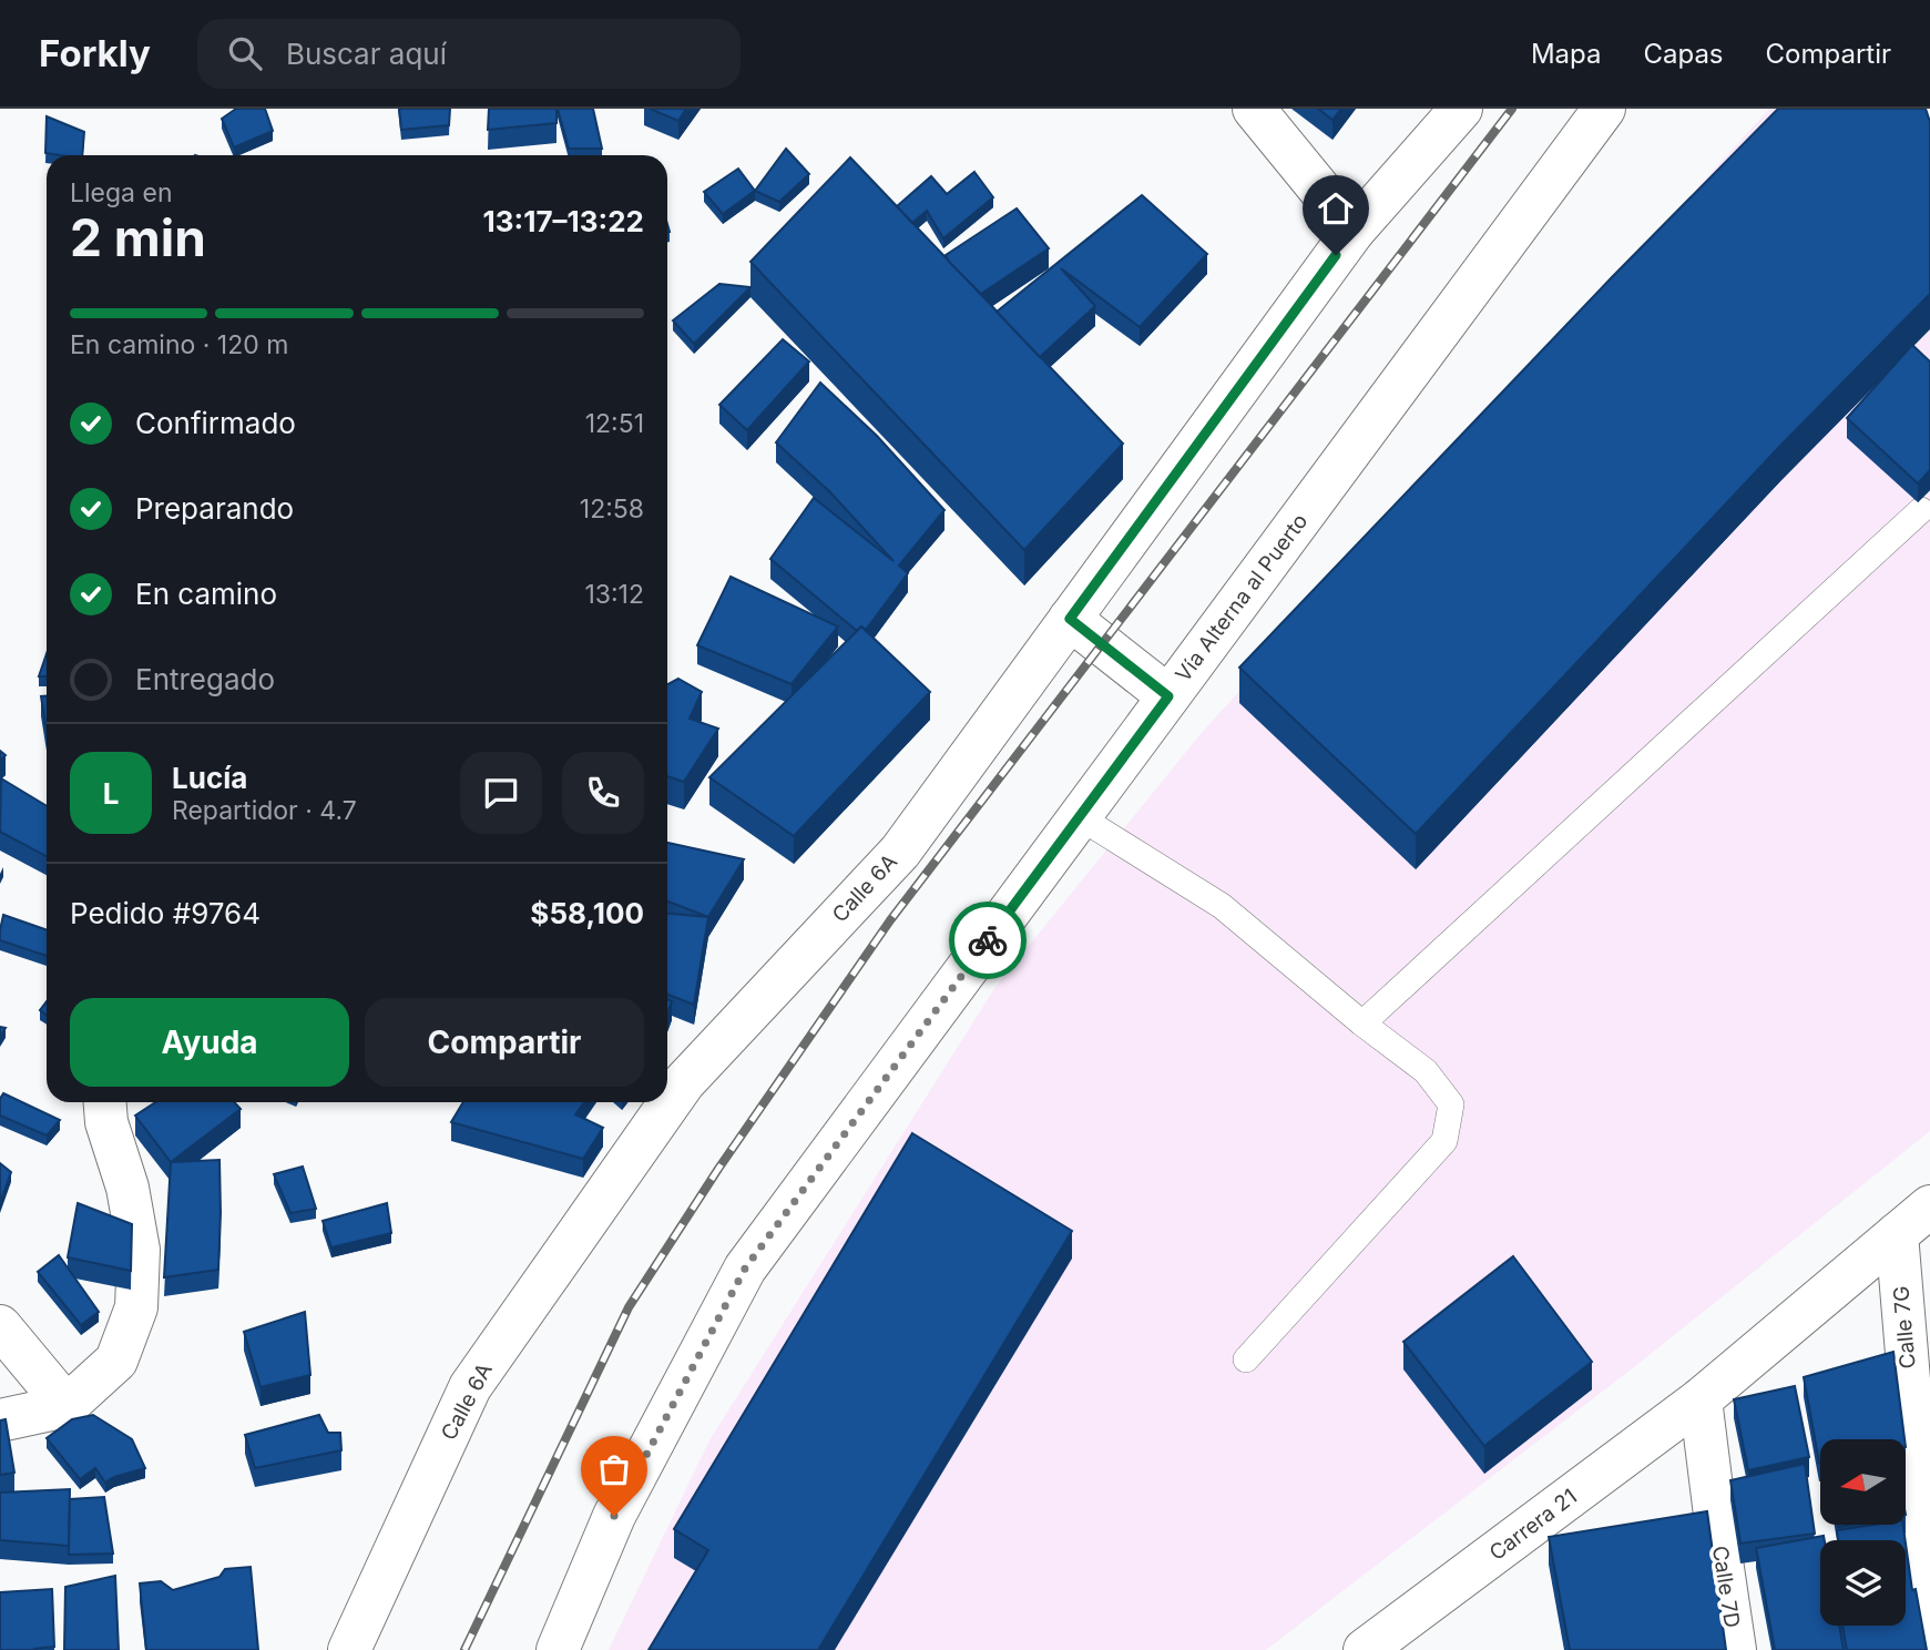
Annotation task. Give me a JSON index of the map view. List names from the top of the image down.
{
  "streets": {
    "street": [
      "Vía Alterna al Puerto",
      "Calle 6A",
      "Calle 7G",
      "Carrera 21",
      "Calle 7D"
    ]
  },
  "crossings": [
    ["Calle 7G", "Carrera 21"],
    ["Carrera 21", "Calle 7D"]
  ],
  "north": "left",
  "page": {
    "header": "Forkly",
    "search": "Buscar aquí",
    "nav": ["Mapa", "Capas", "Compartir"],
    "heading": ["2 min", "Llega en", "13:17–13:22"],
    "panel": [
      "Lucía",
      "Repartidor · 4.7",
      "Pedido #9764",
      "$58,100"
    ],
    "bar": "En camino · 120 m",
    "list": [
      ["Confirmado", "12:51"],
      ["Preparando", "12:58"],
      ["En camino", "13:12"],
      "Entregado"
    ],
    "round": "L",
    "buttons": ["Ayuda", "Compartir"]
  }
}
